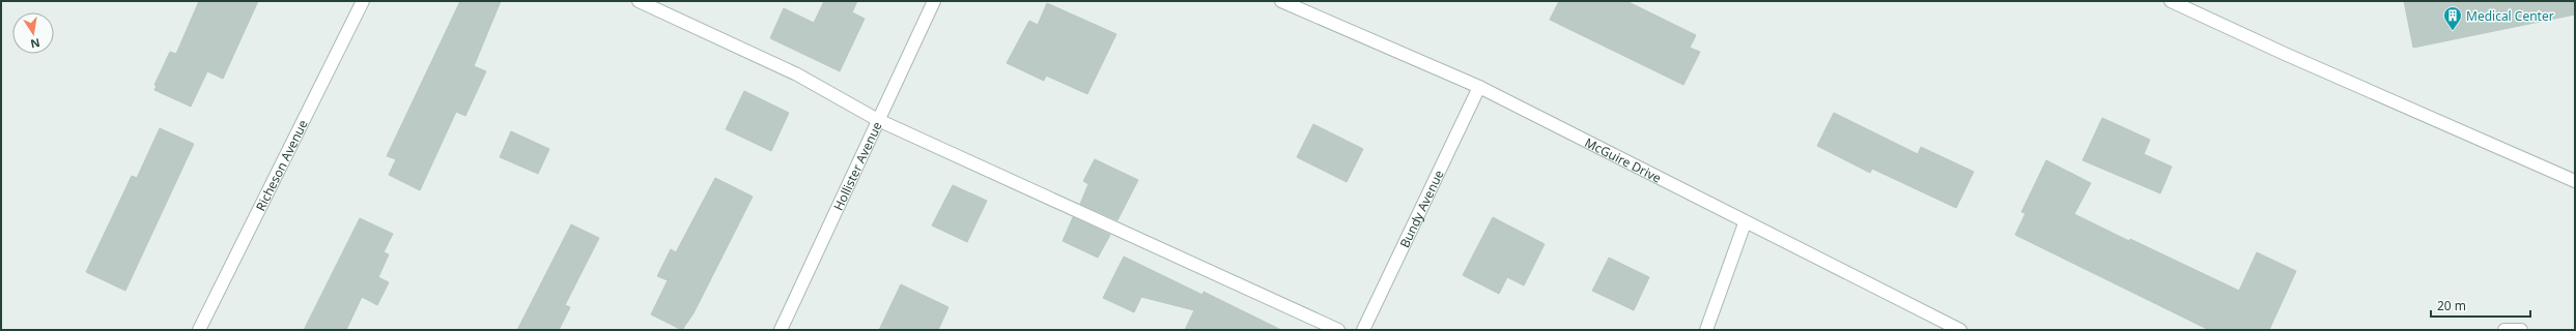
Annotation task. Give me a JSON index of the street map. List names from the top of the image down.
{
  "streets": {
    "street": [
      "McGuire Drive",
      "Richeson Avenue",
      "Hollister Avenue",
      "Bundy Avenue"
    ]
  },
  "crossings": [
    ["McGuire Drive", "Bundy Avenue"]
  ],
  "places": {
    "building": ["Medical Center"]
  },
  "scale_bar": "20 m",
  "north": "bottom"
}
